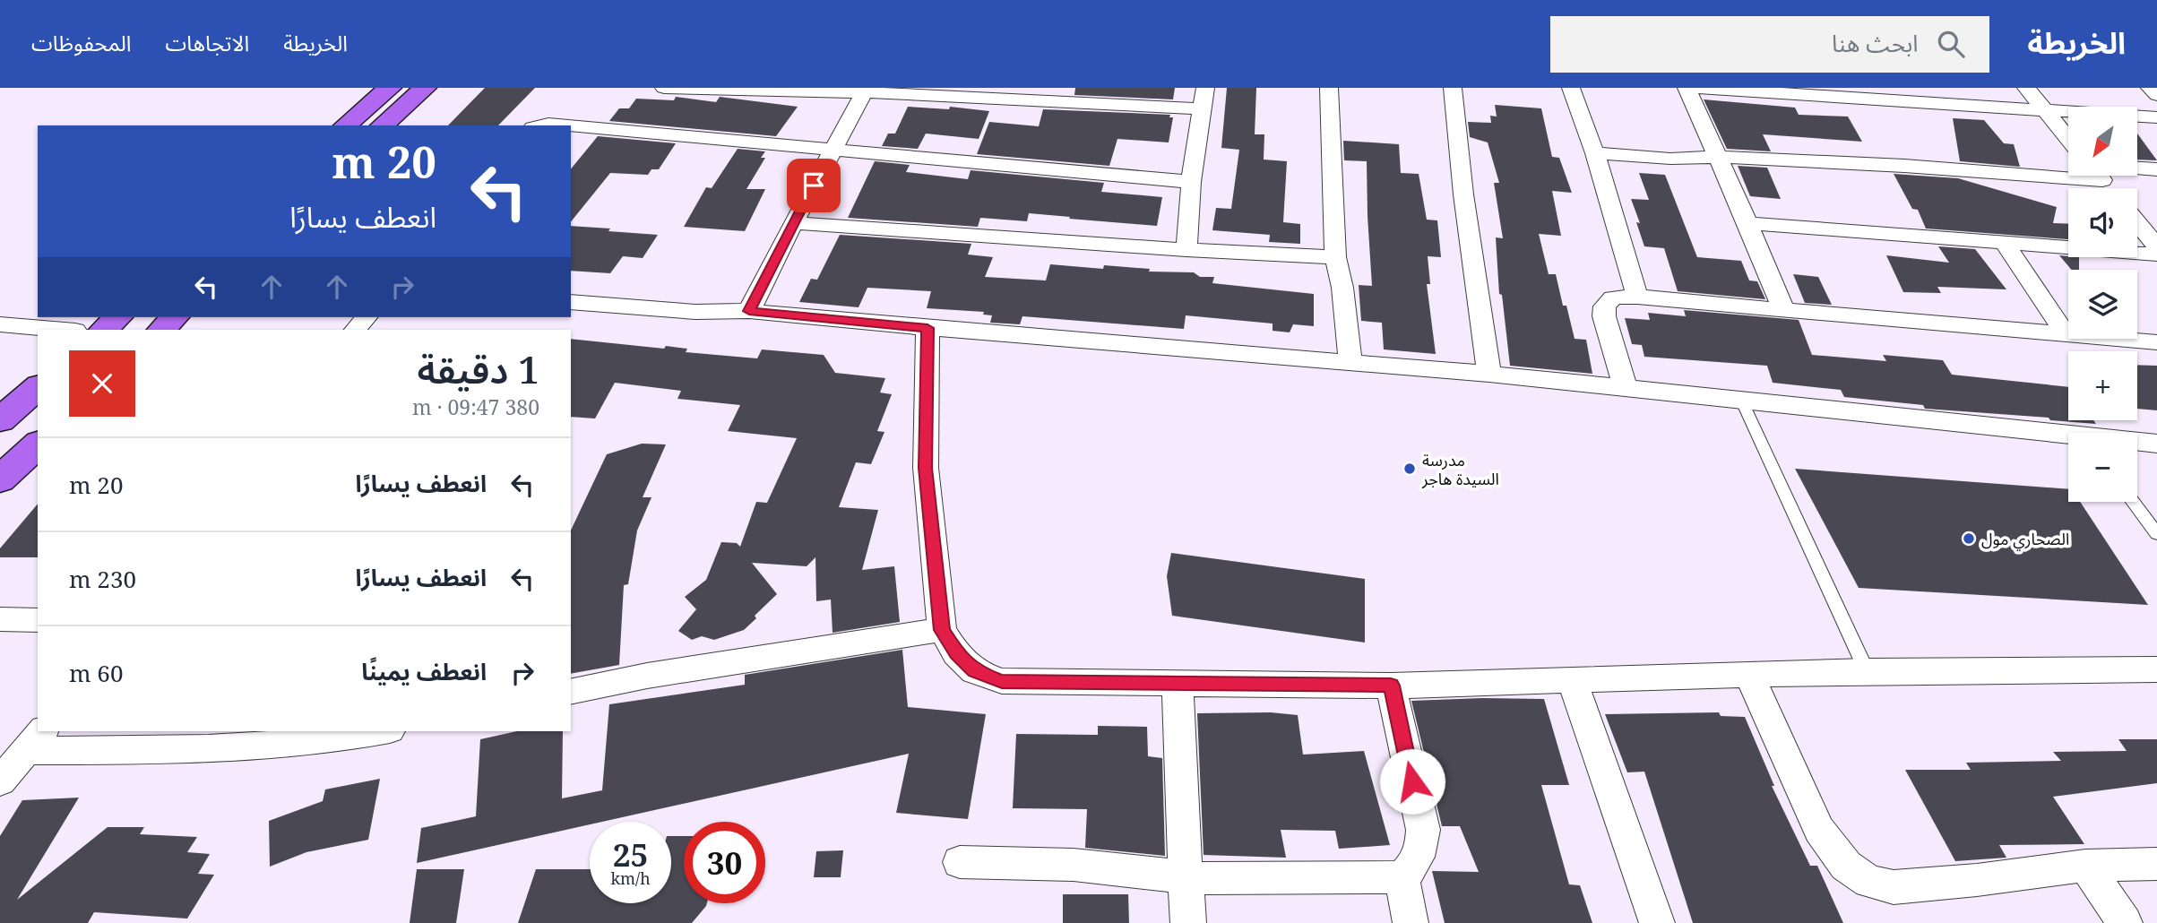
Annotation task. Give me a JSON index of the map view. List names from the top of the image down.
{
  "places": ["مدرسة السيدة هاجر", "الصحاري مول"],
  "north": "bottom left",
  "page": {
    "header": "الخريطة",
    "search": "ابحث هنا",
    "nav": ["الخريطة", "الاتجاهات", "المحفوظات"],
    "map_buttons": ["+", "−"],
    "turn": ["20 m", "انعطف يسارًا"],
    "heading": ["1 دقيقة", "380 m · 09:47"],
    "list": [
      {
        "name": "انعطف يسارًا",
        "value": "20 m"
      },
      {
        "name": "انعطف يسارًا",
        "value": "230 m"
      },
      {
        "name": "انعطف يمينًا",
        "value": "60 m"
      }
    ],
    "speed": "25 km/h",
    "limit": "30"
  }
}
